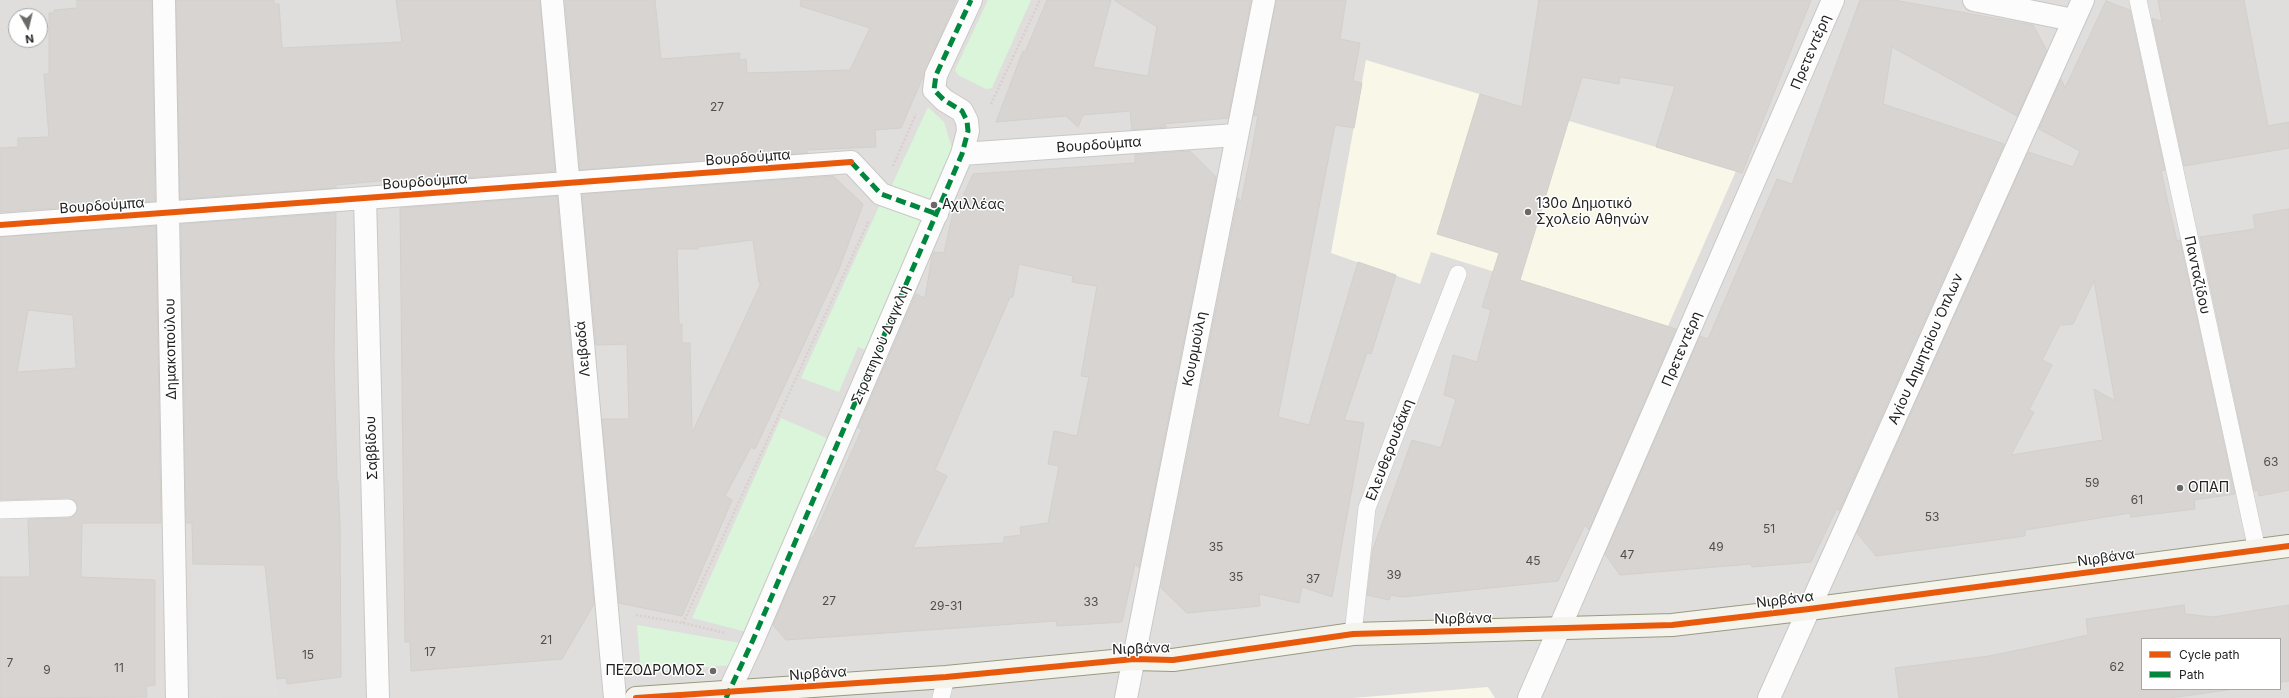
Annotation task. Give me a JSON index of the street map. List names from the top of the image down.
{
  "streets": {
    "street": [
      "Πρετεντέρη",
      "Βουρδούμπα",
      "Στρατηγού Δαγκλή",
      "Δημακοπούλου",
      "Λειβαδά",
      "Κουρμούλη",
      "Αγίου Δημητρίου Όπλων",
      "Σαββίδου",
      "Νιρβάνα"
    ],
    "lane": ["Πανταζίδου", "Ελευθερουδάκη"]
  },
  "crossings": [
    ["Πρετεντέρη", "Νιρβάνα"],
    ["Βουρδούμπα", "Στρατηγού Δαγκλή"],
    ["Βουρδούμπα", "Δημακοπούλου"],
    ["Βουρδούμπα", "Λειβαδά"],
    ["Βουρδούμπα", "Κουρμούλη"],
    ["Βουρδούμπα", "Σαββίδου"],
    ["Πανταζίδου", "Νιρβάνα"],
    ["Στρατηγού Δαγκλή", "Νιρβάνα"],
    ["Κουρμούλη", "Νιρβάνα"],
    ["Αγίου Δημητρίου Όπλων", "Νιρβάνα"],
    ["Ελευθερουδάκη", "Νιρβάνα"]
  ],
  "places": [
    "Αχιλλέας",
    "130ο Δημοτικό Σχολείο Αθηνών",
    "ΟΠΑΠ",
    "ΠΕΖΟΔΡΟΜΟΣ"
  ],
  "house_numbers": [
    "27",
    "63",
    "59",
    "61",
    "53",
    "51",
    "35",
    "49",
    "47",
    "45",
    "39",
    "35",
    "37",
    "27",
    "33",
    "29-31",
    "21",
    "17",
    "15",
    "7",
    "62",
    "11",
    "9"
  ],
  "legend": ["Cycle path", "Path"],
  "north": "bottom"
}
